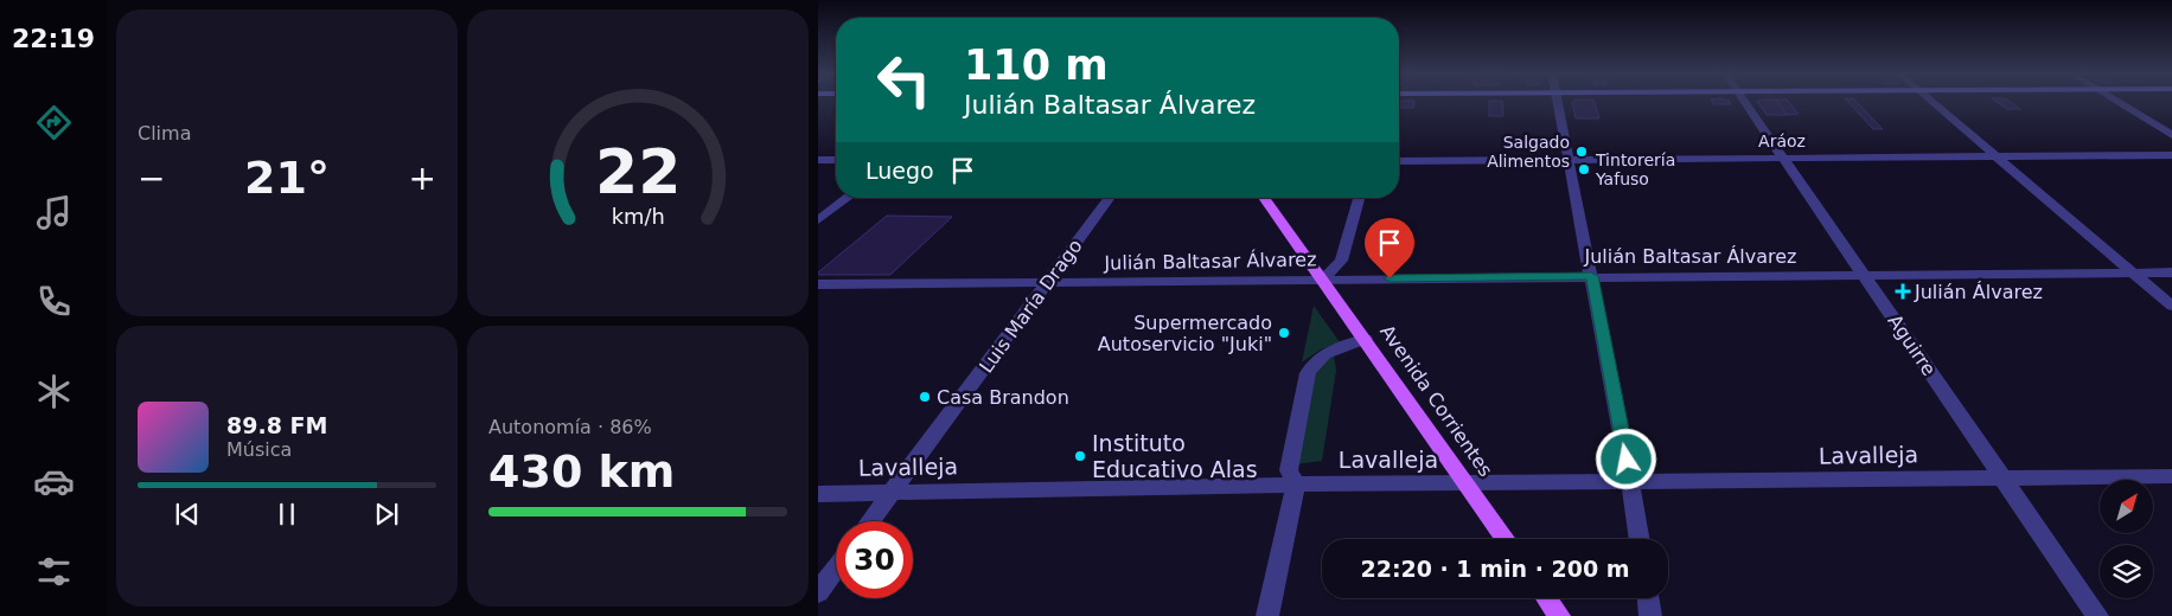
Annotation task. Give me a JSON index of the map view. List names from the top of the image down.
{
  "streets": {
    "main road": ["Avenida Corrientes"],
    "street": [
      "Aráoz",
      "Julián Baltasar Álvarez",
      "Luis María Drago",
      "Aguirre",
      "Lavalleja"
    ]
  },
  "crossings": [
    ["Aráoz", "Aguirre"],
    ["Julián Baltasar Álvarez", "Luis María Drago"],
    ["Julián Baltasar Álvarez", "Aguirre"],
    ["Julián Baltasar Álvarez", "Avenida Corrientes"],
    ["Luis María Drago", "Lavalleja"],
    ["Aguirre", "Lavalleja"],
    ["Avenida Corrientes", "Lavalleja"]
  ],
  "places": {
    "other": [
      "Salgado Alimentos",
      "Tintorería Yafuso",
      "Supermercado Autoservicio \"Juki\"",
      "Casa Brandon",
      "Instituto Educativo Alas"
    ],
    "health": ["Julián Álvarez"]
  },
  "north": "top right",
  "page": {
    "tabs": "22:19",
    "tile": [
      "Clima",
      ["Autonomía · 86%", "430 km"]
    ],
    "turn": ["110 m", "Julián Baltasar Álvarez"],
    "then": "Luego",
    "heat": ["−", "21°", "+"],
    "song": ["89.8 FM", "Música"],
    "limit": "30",
    "trip": "22:20 · 1 min · 200 m",
    "gauge": ["22", "km/h"]
  }
}
